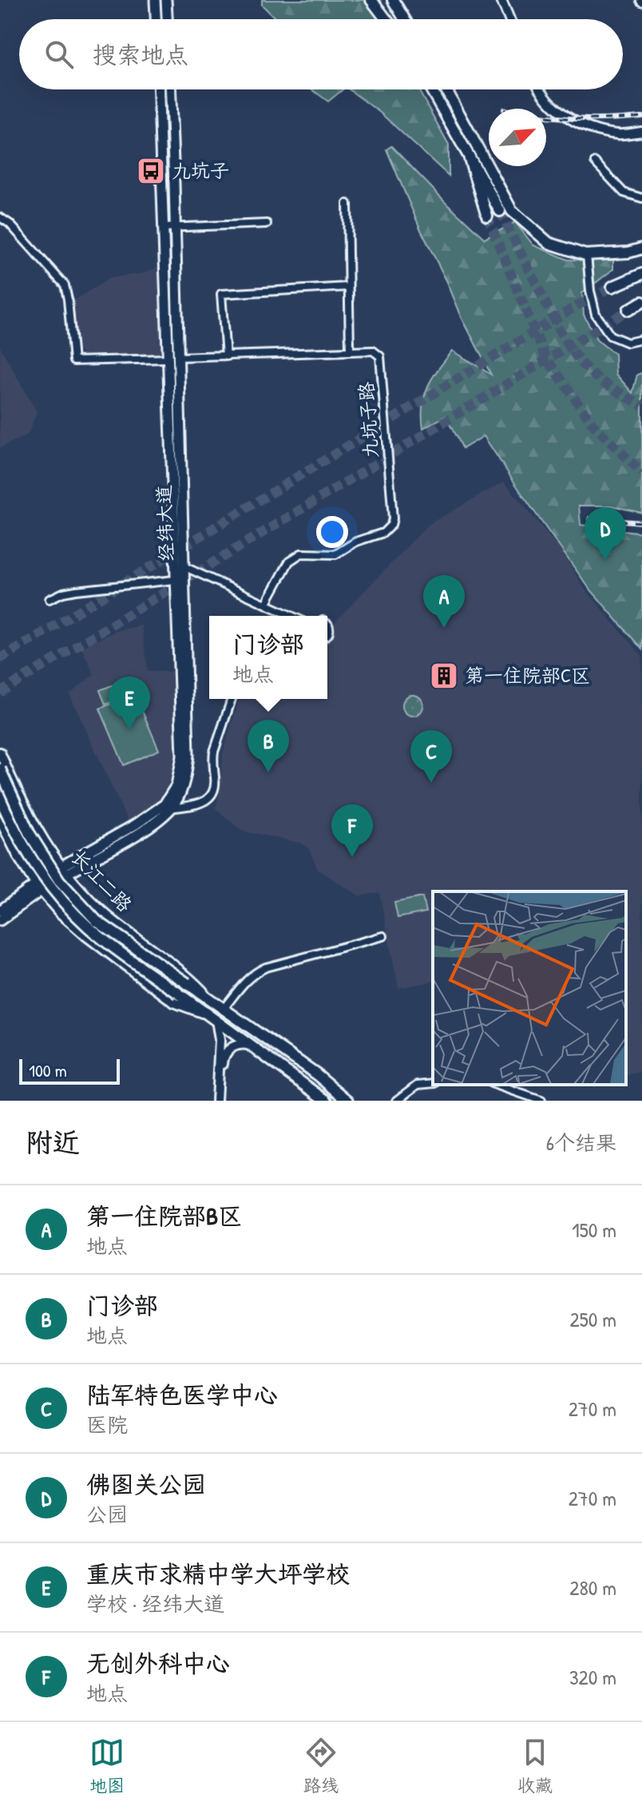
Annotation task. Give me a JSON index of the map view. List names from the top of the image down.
{
  "streets": {
    "main road": ["经纬大道", "长江二路"],
    "street": ["九坑子路"]
  },
  "crossings": [
    ["九坑子路", "经纬大道"],
    ["经纬大道", "长江二路"]
  ],
  "places": {
    "bus stop": ["九坑子"],
    "building": ["第一住院部C区"]
  },
  "scale_bar": "100 m",
  "north": "top right",
  "page": {
    "search": "搜索地点",
    "pins": [
      "D",
      "A",
      "E",
      "B",
      "C",
      "F"
    ],
    "popup": ["门诊部", "地点"],
    "scale": "100 m",
    "heading": ["附近", "6个结果"],
    "list": [
      {
        "mark": "A",
        "name": "第一住院部B区",
        "note": "地点",
        "value": "150 m"
      },
      {
        "mark": "B",
        "name": "门诊部",
        "note": "地点",
        "value": "250 m"
      },
      {
        "mark": "C",
        "name": "陆军特色医学中心",
        "note": "医院",
        "value": "270 m"
      },
      {
        "mark": "D",
        "name": "佛图关公园",
        "note": "公园",
        "value": "270 m"
      },
      {
        "mark": "E",
        "name": "重庆市求精中学大坪学校",
        "note": "学校 · 经纬大道",
        "value": "280 m"
      },
      {
        "mark": "F",
        "name": "无创外科中心",
        "note": "地点",
        "value": "320 m"
      }
    ],
    "nav": ["地图", "路线", "收藏"]
  }
}
